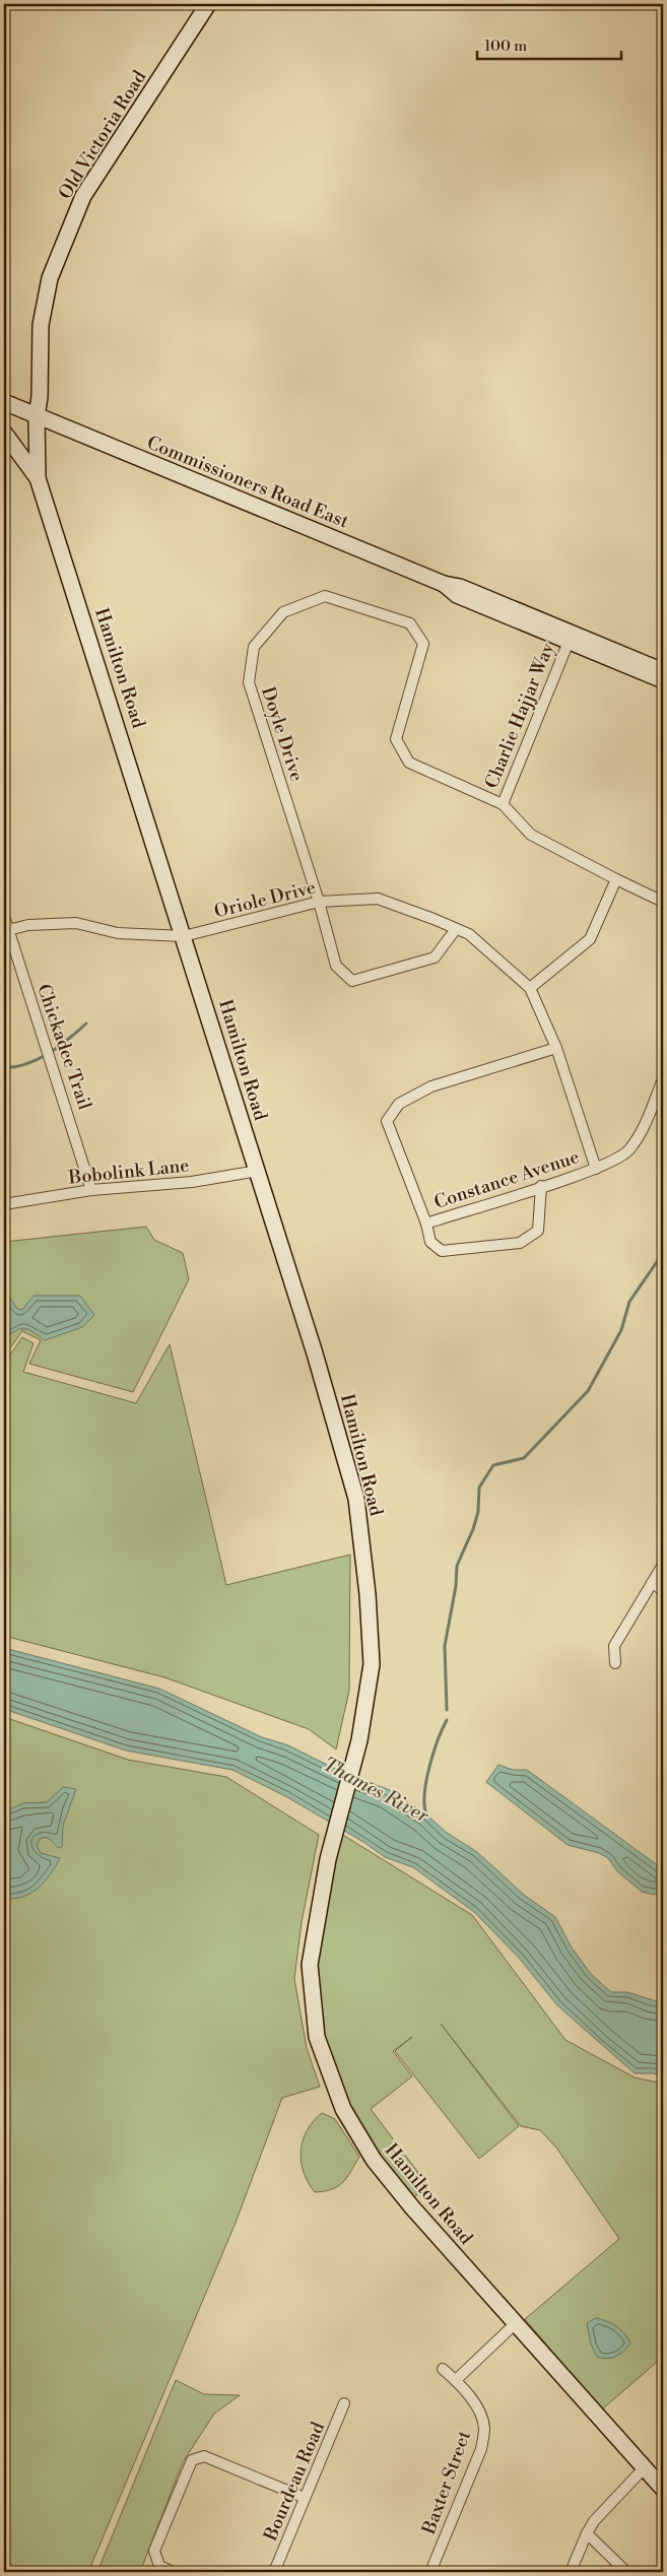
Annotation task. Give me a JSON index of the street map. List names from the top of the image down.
{
  "streets": {
    "main road": ["Old Victoria Road", "Commissioners Road East", "Hamilton Road"],
    "street": [
      "Charlie Hajjar Way",
      "Doyle Drive",
      "Oriole Drive",
      "Chickadee Trail",
      "Bobolink Lane",
      "Constance Avenue",
      "Bourdeau Road",
      "Baxter Street"
    ]
  },
  "crossings": [
    ["Old Victoria Road", "Commissioners Road East"],
    ["Old Victoria Road", "Hamilton Road"],
    ["Commissioners Road East", "Hamilton Road"],
    ["Commissioners Road East", "Charlie Hajjar Way"],
    ["Hamilton Road", "Oriole Drive"],
    ["Hamilton Road", "Bobolink Lane"],
    ["Charlie Hajjar Way", "Doyle Drive"],
    ["Doyle Drive", "Oriole Drive"],
    ["Oriole Drive", "Chickadee Trail"],
    ["Oriole Drive", "Constance Avenue"],
    ["Chickadee Trail", "Bobolink Lane"]
  ],
  "water": ["Thames River"],
  "scale_bar": "100 m"
}
